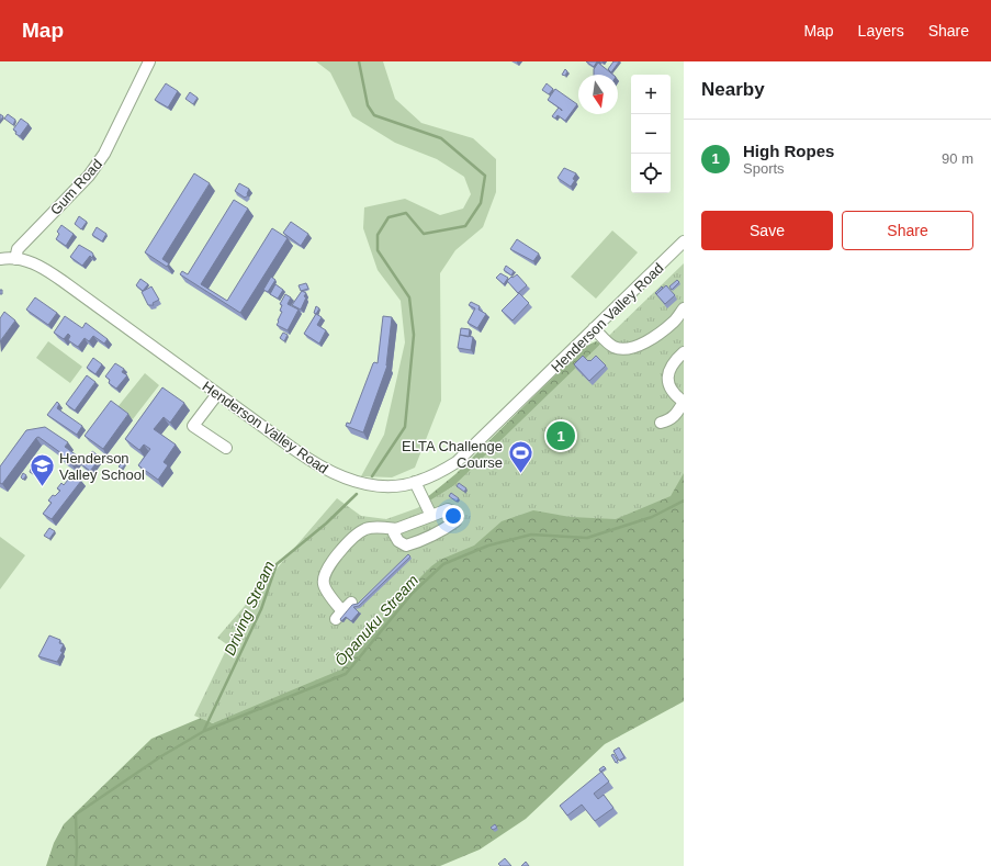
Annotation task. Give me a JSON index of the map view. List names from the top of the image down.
{
  "streets": {
    "street": ["Gum Road", "Henderson Valley Road"]
  },
  "crossings": [
    ["Gum Road", "Henderson Valley Road"]
  ],
  "water": ["Driving Stream", "Ōpanuku Stream"],
  "places": {
    "sports": ["ELTA Challenge Course"],
    "school or university": ["Henderson Valley School"]
  },
  "north": "bottom",
  "page": {
    "header": "Map",
    "nav": ["Map", "Layers", "Share"],
    "heading": "Nearby",
    "map_buttons": ["+", "−"],
    "list": [
      {
        "mark": "1",
        "name": "High Ropes",
        "note": "Sports",
        "value": "90 m"
      }
    ],
    "buttons": ["Save", "Share"],
    "pins": "1"
  }
}
